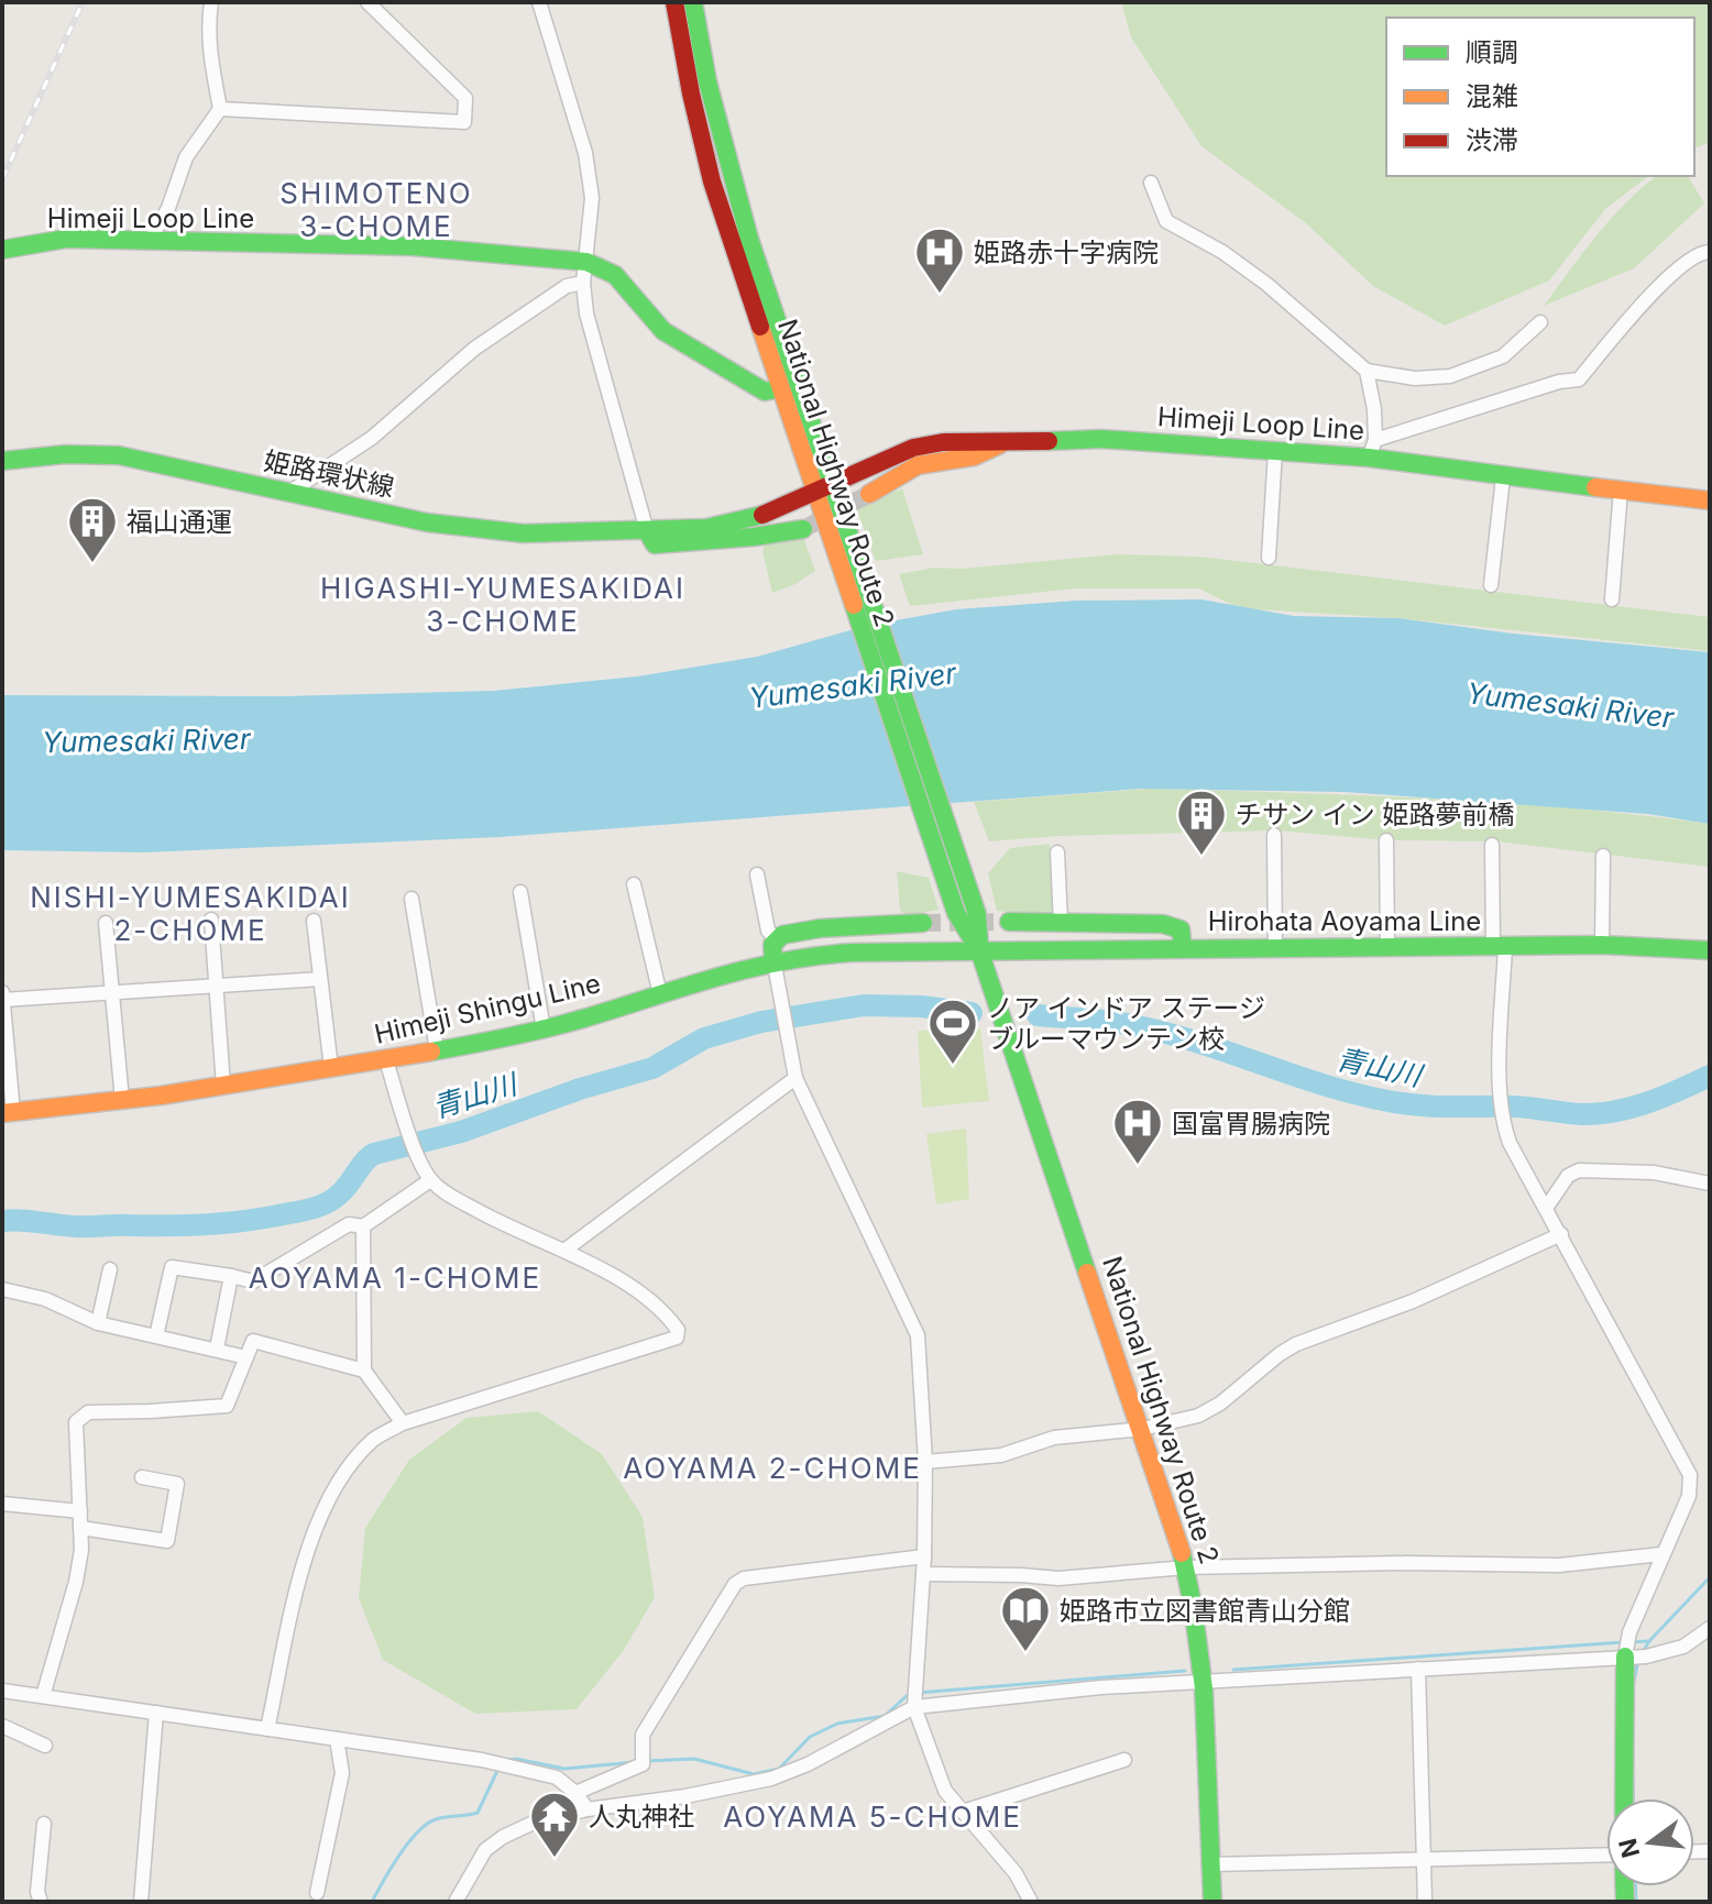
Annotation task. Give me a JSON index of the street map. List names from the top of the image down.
{
  "streets": {
    "main road": [
      "Himeji Loop Line",
      "National Highway Route 2",
      "姫路環状線",
      "Hirohata Aoyama Line",
      "Himeji Shingu Line"
    ]
  },
  "crossings": [
    ["Himeji Loop Line", "National Highway Route 2"],
    ["Himeji Loop Line", "姫路環状線"],
    ["National Highway Route 2", "姫路環状線"],
    ["National Highway Route 2", "Hirohata Aoyama Line"],
    ["National Highway Route 2", "Himeji Shingu Line"],
    ["Hirohata Aoyama Line", "Himeji Shingu Line"]
  ],
  "districts": [
    "SHIMOTENO 3-CHOME",
    "HIGASHI-YUMESAKIDAI 3-CHOME",
    "NISHI-YUMESAKIDAI 2-CHOME",
    "AOYAMA 1-CHOME",
    "AOYAMA 2-CHOME",
    "AOYAMA 5-CHOME"
  ],
  "water": ["Yumesaki River", "青山川"],
  "places": {
    "hospital": ["姫路赤十字病院", "国富胃腸病院"],
    "building": ["福山通運", "チサン イン 姫路夢前橋"],
    "sports": ["ノア インドア ステージ ブルーマウンテン校"],
    "library": ["姫路市立図書館青山分館"],
    "temple": ["人丸神社"]
  },
  "legend": ["順調", "混雑", "渋滞"],
  "north": "left"
}
